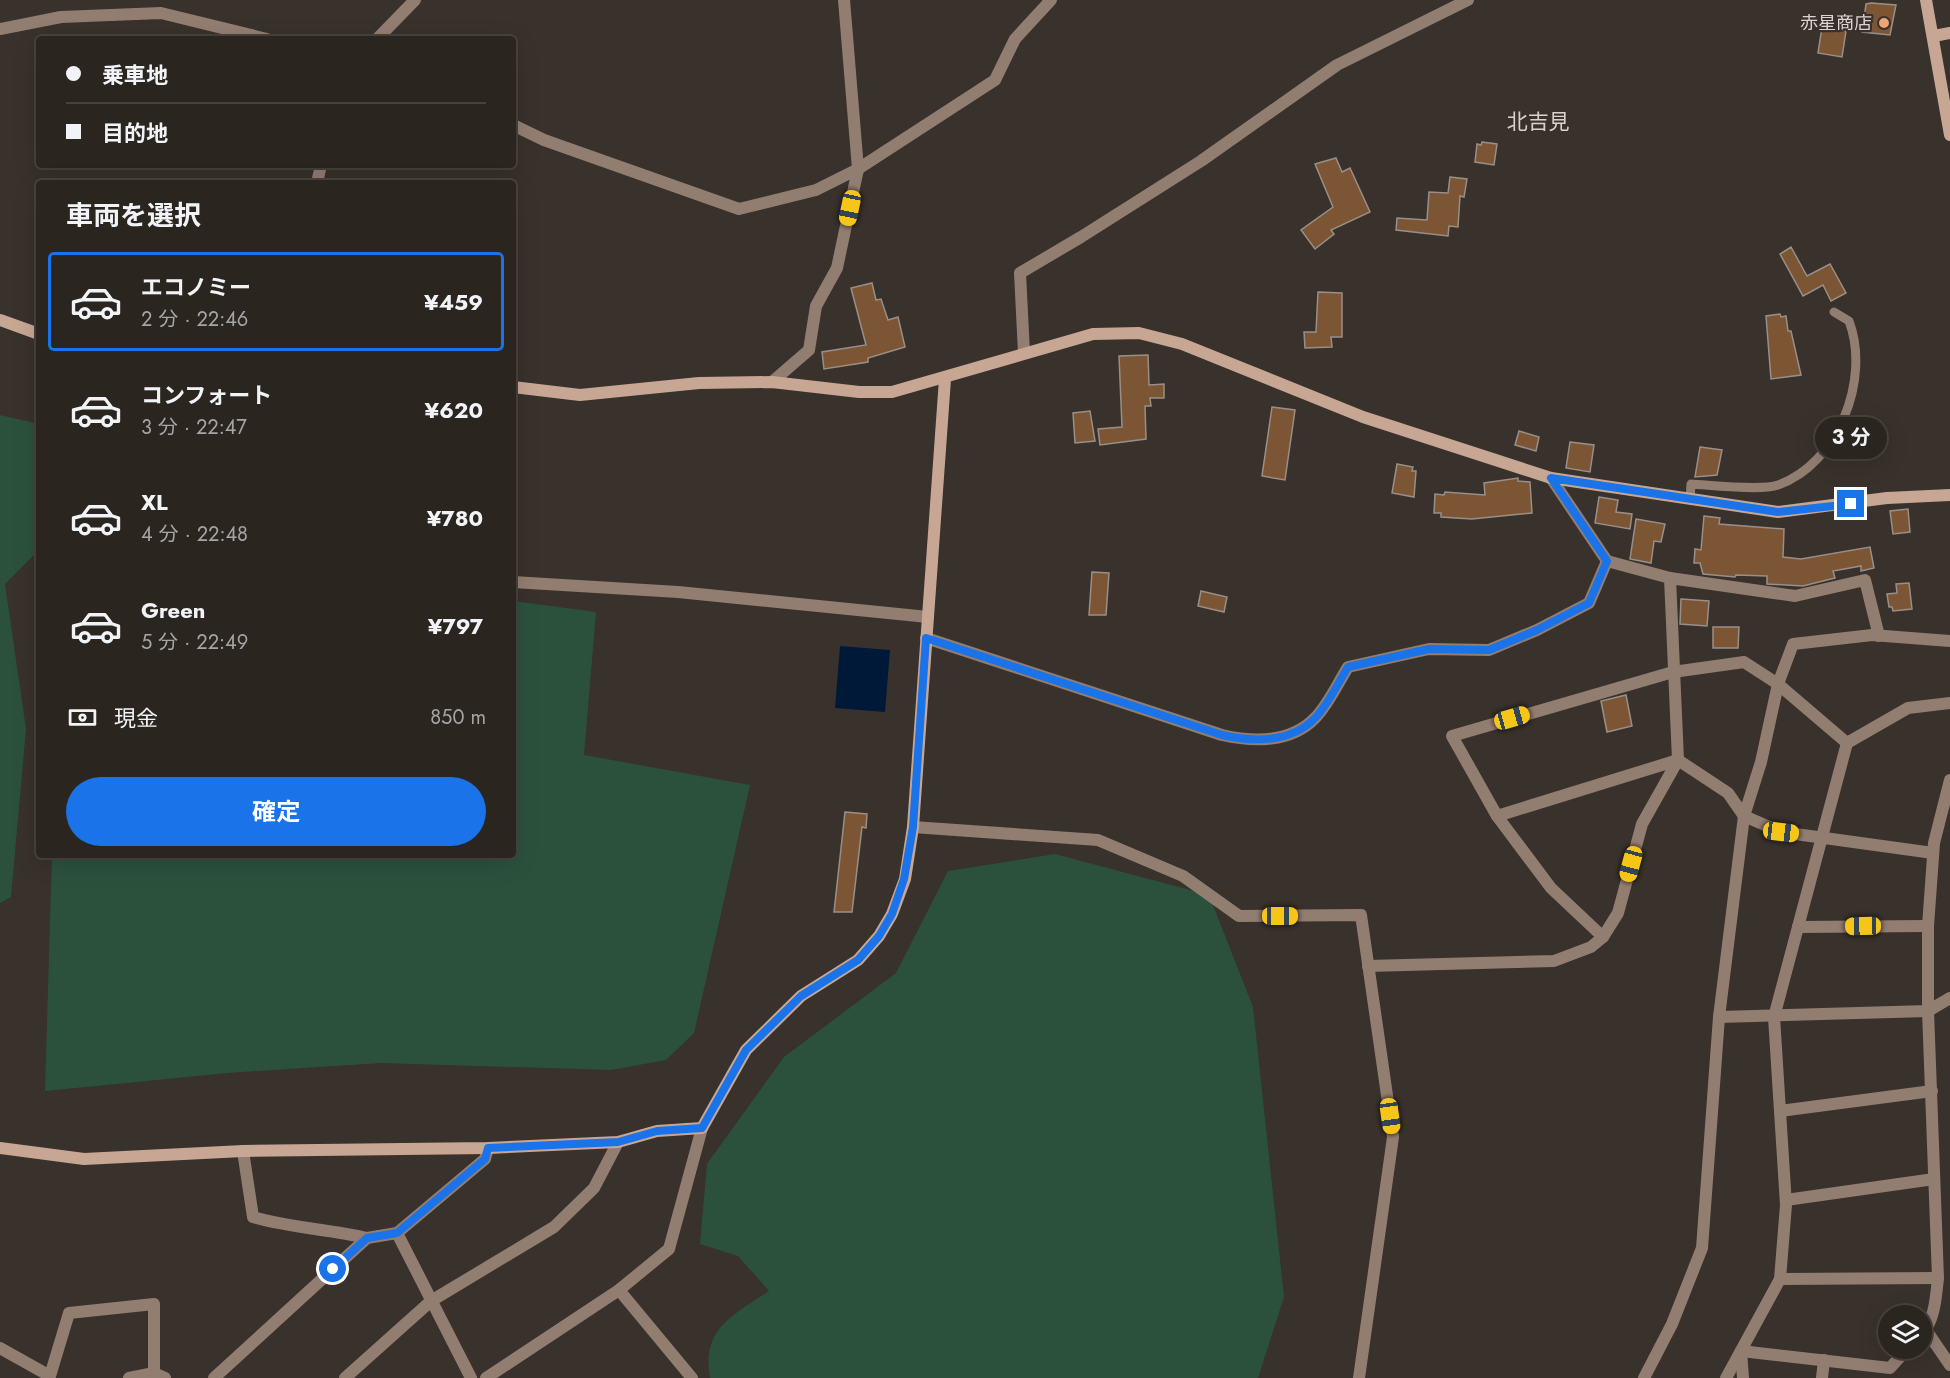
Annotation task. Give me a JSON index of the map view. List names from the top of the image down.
{
  "districts": ["北吉見"],
  "places": ["赤星商店"],
  "page": {
    "banner": ["乗車地", "目的地"],
    "heading": "車両を選択",
    "list": [
      {
        "name": "エコノミー",
        "note": "2 分 · 22:46",
        "value": "¥459"
      },
      {
        "name": "コンフォート",
        "note": "3 分 · 22:47",
        "value": "¥620"
      },
      {
        "name": "XL",
        "note": "4 分 · 22:48",
        "value": "¥780"
      },
      {
        "name": "Green",
        "note": "5 分 · 22:49",
        "value": "¥797"
      }
    ],
    "bubble": "3 分",
    "pay": ["現金", "850 m"],
    "buttons": "確定"
  }
}
